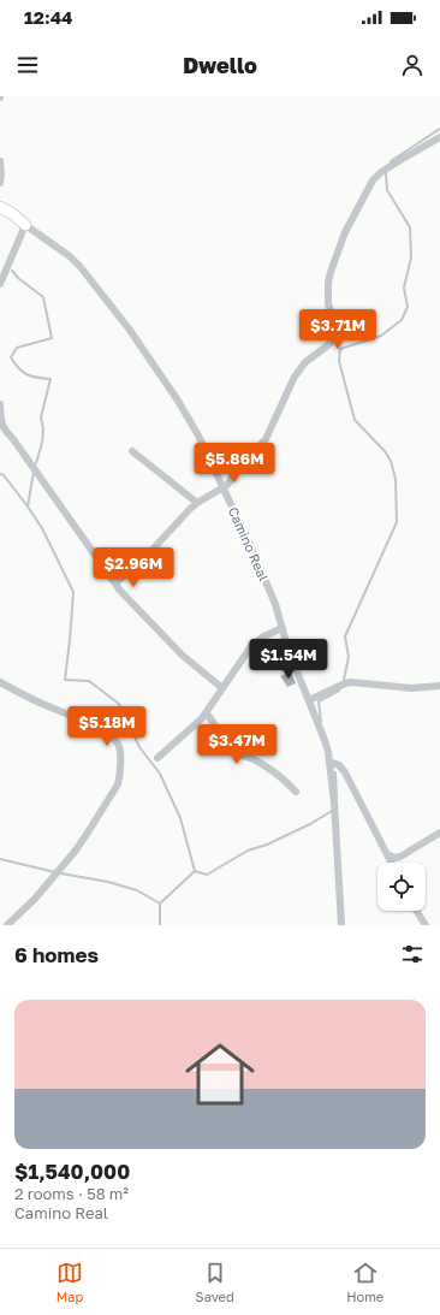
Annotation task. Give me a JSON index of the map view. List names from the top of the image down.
{
  "streets": {
    "street": ["Camino Real"]
  },
  "page": {
    "status": "12:44",
    "header": "Dwello",
    "price": [
      "$3.71M",
      "$5.86M",
      "$2.96M",
      "$1.54M",
      "$5.18M",
      "$3.47M"
    ],
    "heading": "6 homes",
    "list": [
      {
        "name": "$1,540,000",
        "note": "2 rooms · 58 m² · Camino Real"
      }
    ],
    "tabs": ["Map", "Saved", "Home"]
  }
}
